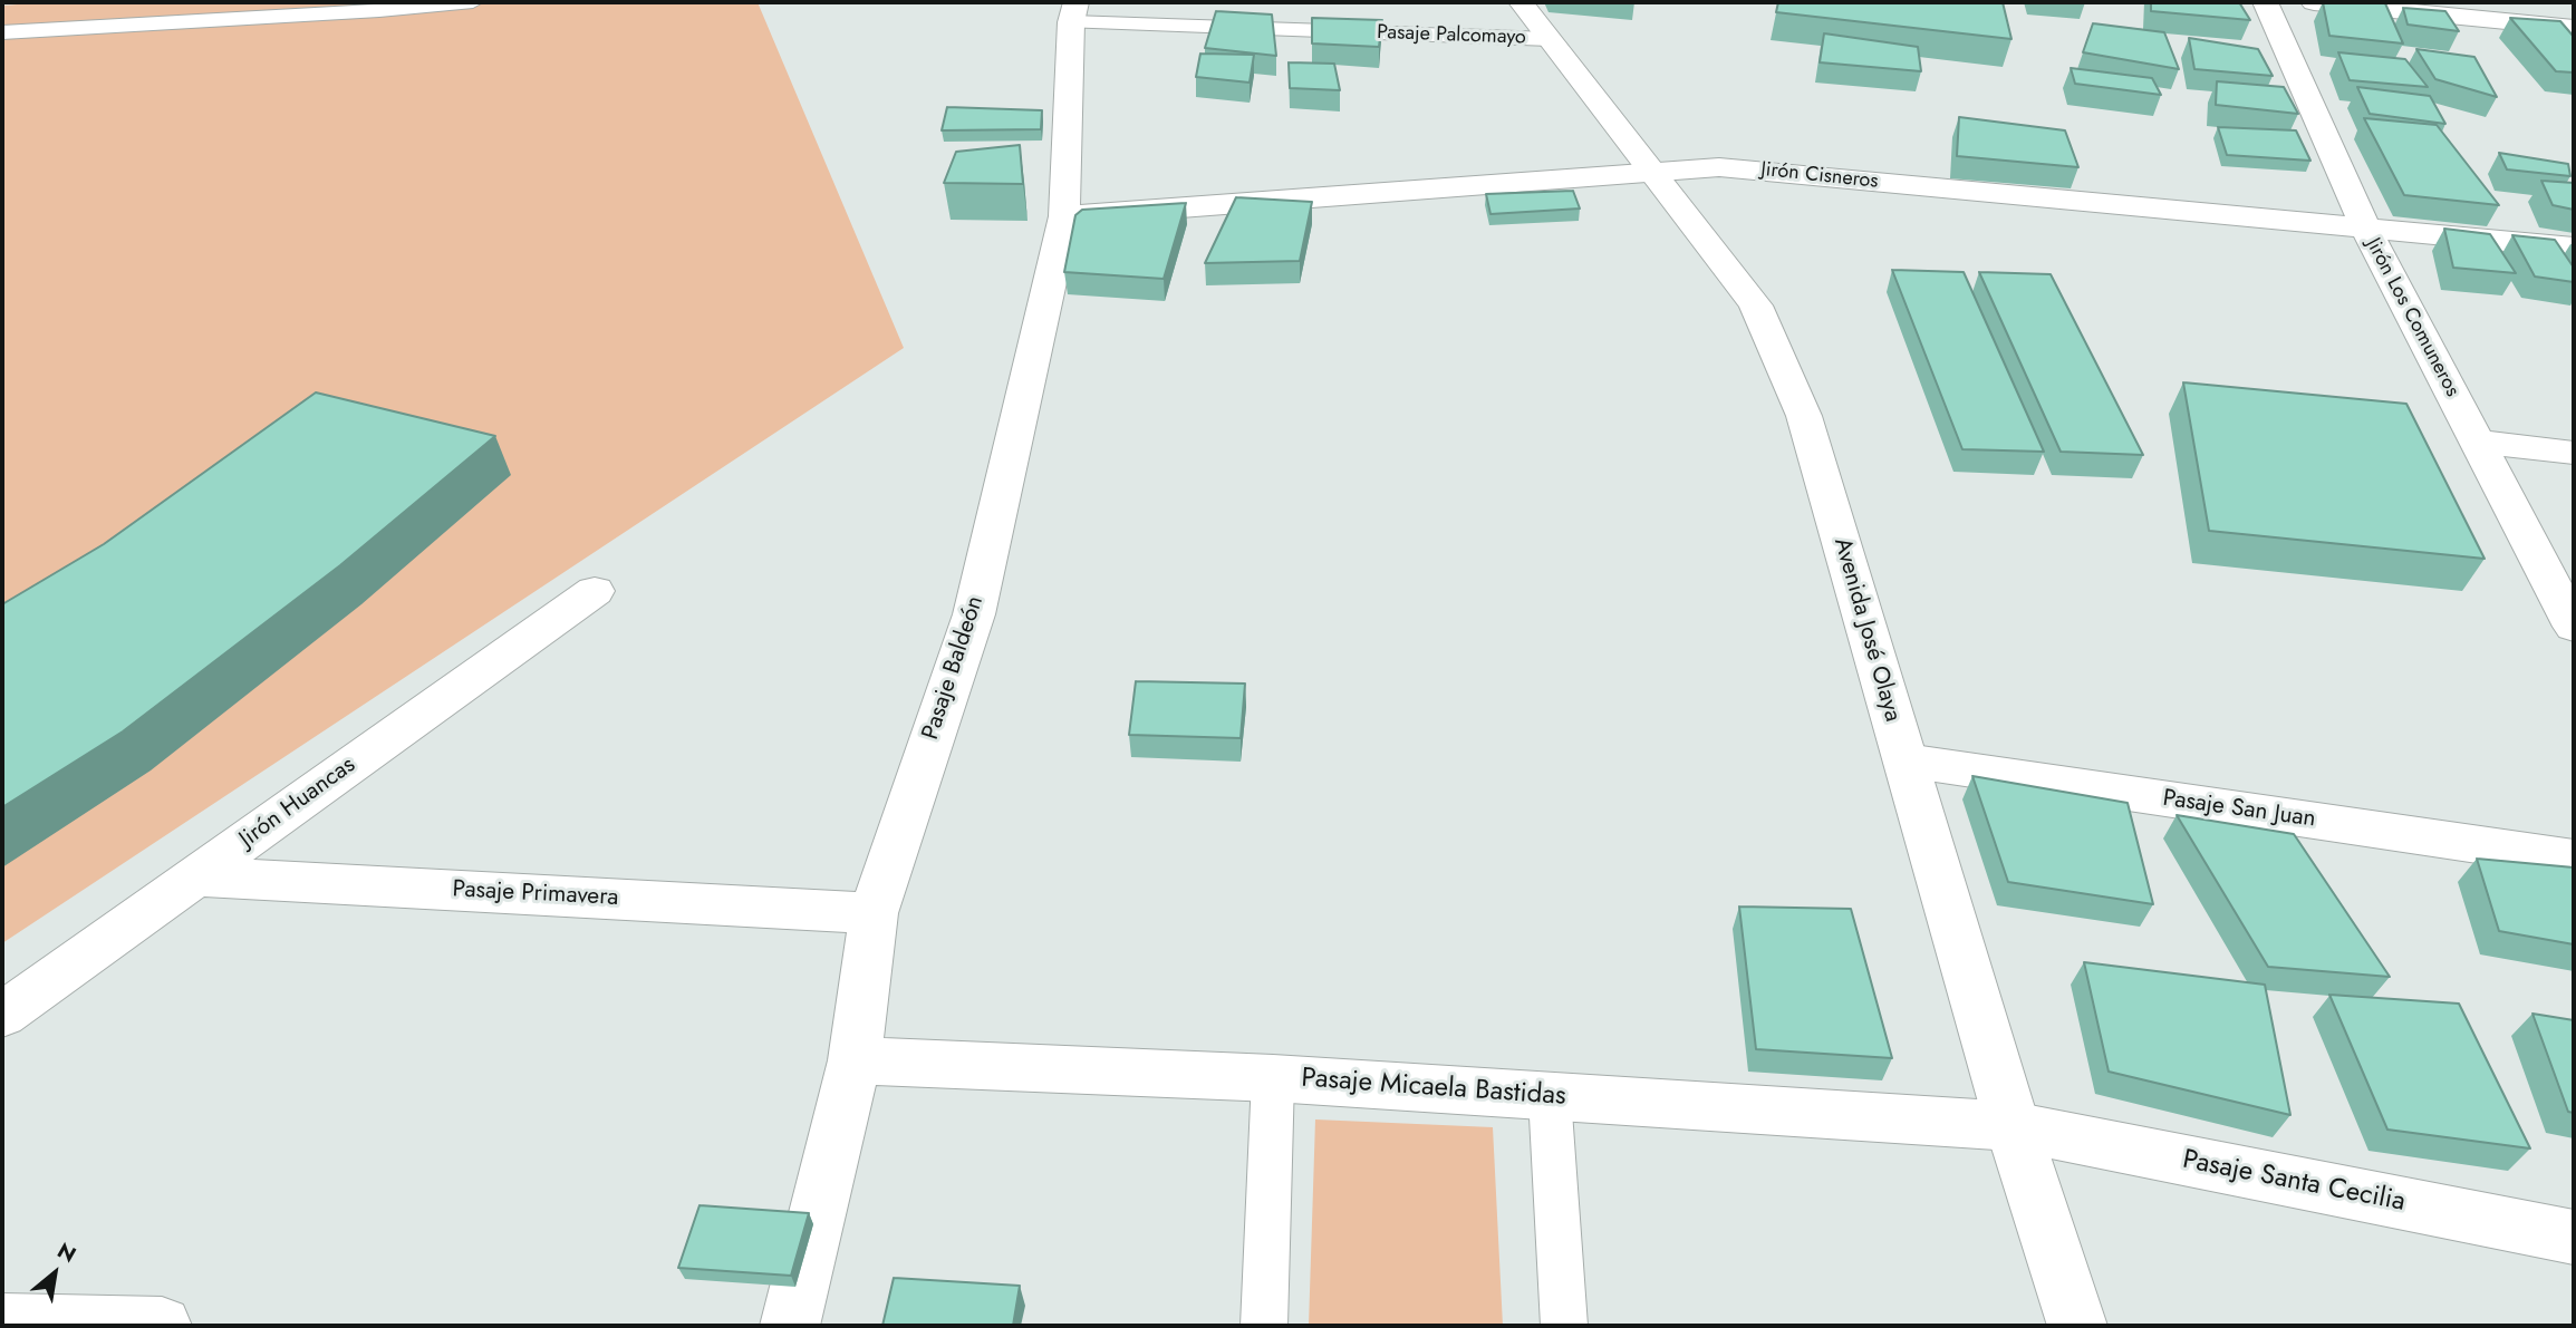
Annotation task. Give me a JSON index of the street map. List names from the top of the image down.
{
  "streets": {
    "street": [
      "Jirón Cisneros",
      "Jirón Los Comuneros",
      "Avenida José Olaya",
      "Pasaje Baldeón",
      "Jirón Huancas",
      "Pasaje San Juan",
      "Pasaje Primavera",
      "Pasaje Micaela Bastidas",
      "Pasaje Santa Cecilia"
    ],
    "lane": ["Pasaje Palcomayo"]
  },
  "crossings": [
    ["Pasaje Palcomayo", "Avenida José Olaya"],
    ["Pasaje Palcomayo", "Pasaje Baldeón"],
    ["Jirón Cisneros", "Jirón Los Comuneros"],
    ["Jirón Cisneros", "Avenida José Olaya"],
    ["Jirón Cisneros", "Pasaje Baldeón"],
    ["Avenida José Olaya", "Pasaje San Juan"],
    ["Avenida José Olaya", "Pasaje Micaela Bastidas"],
    ["Avenida José Olaya", "Pasaje Santa Cecilia"],
    ["Pasaje Baldeón", "Pasaje Primavera"],
    ["Pasaje Baldeón", "Pasaje Micaela Bastidas"],
    ["Jirón Huancas", "Pasaje Primavera"],
    ["Pasaje Micaela Bastidas", "Pasaje Santa Cecilia"]
  ],
  "north": "top right"
}
